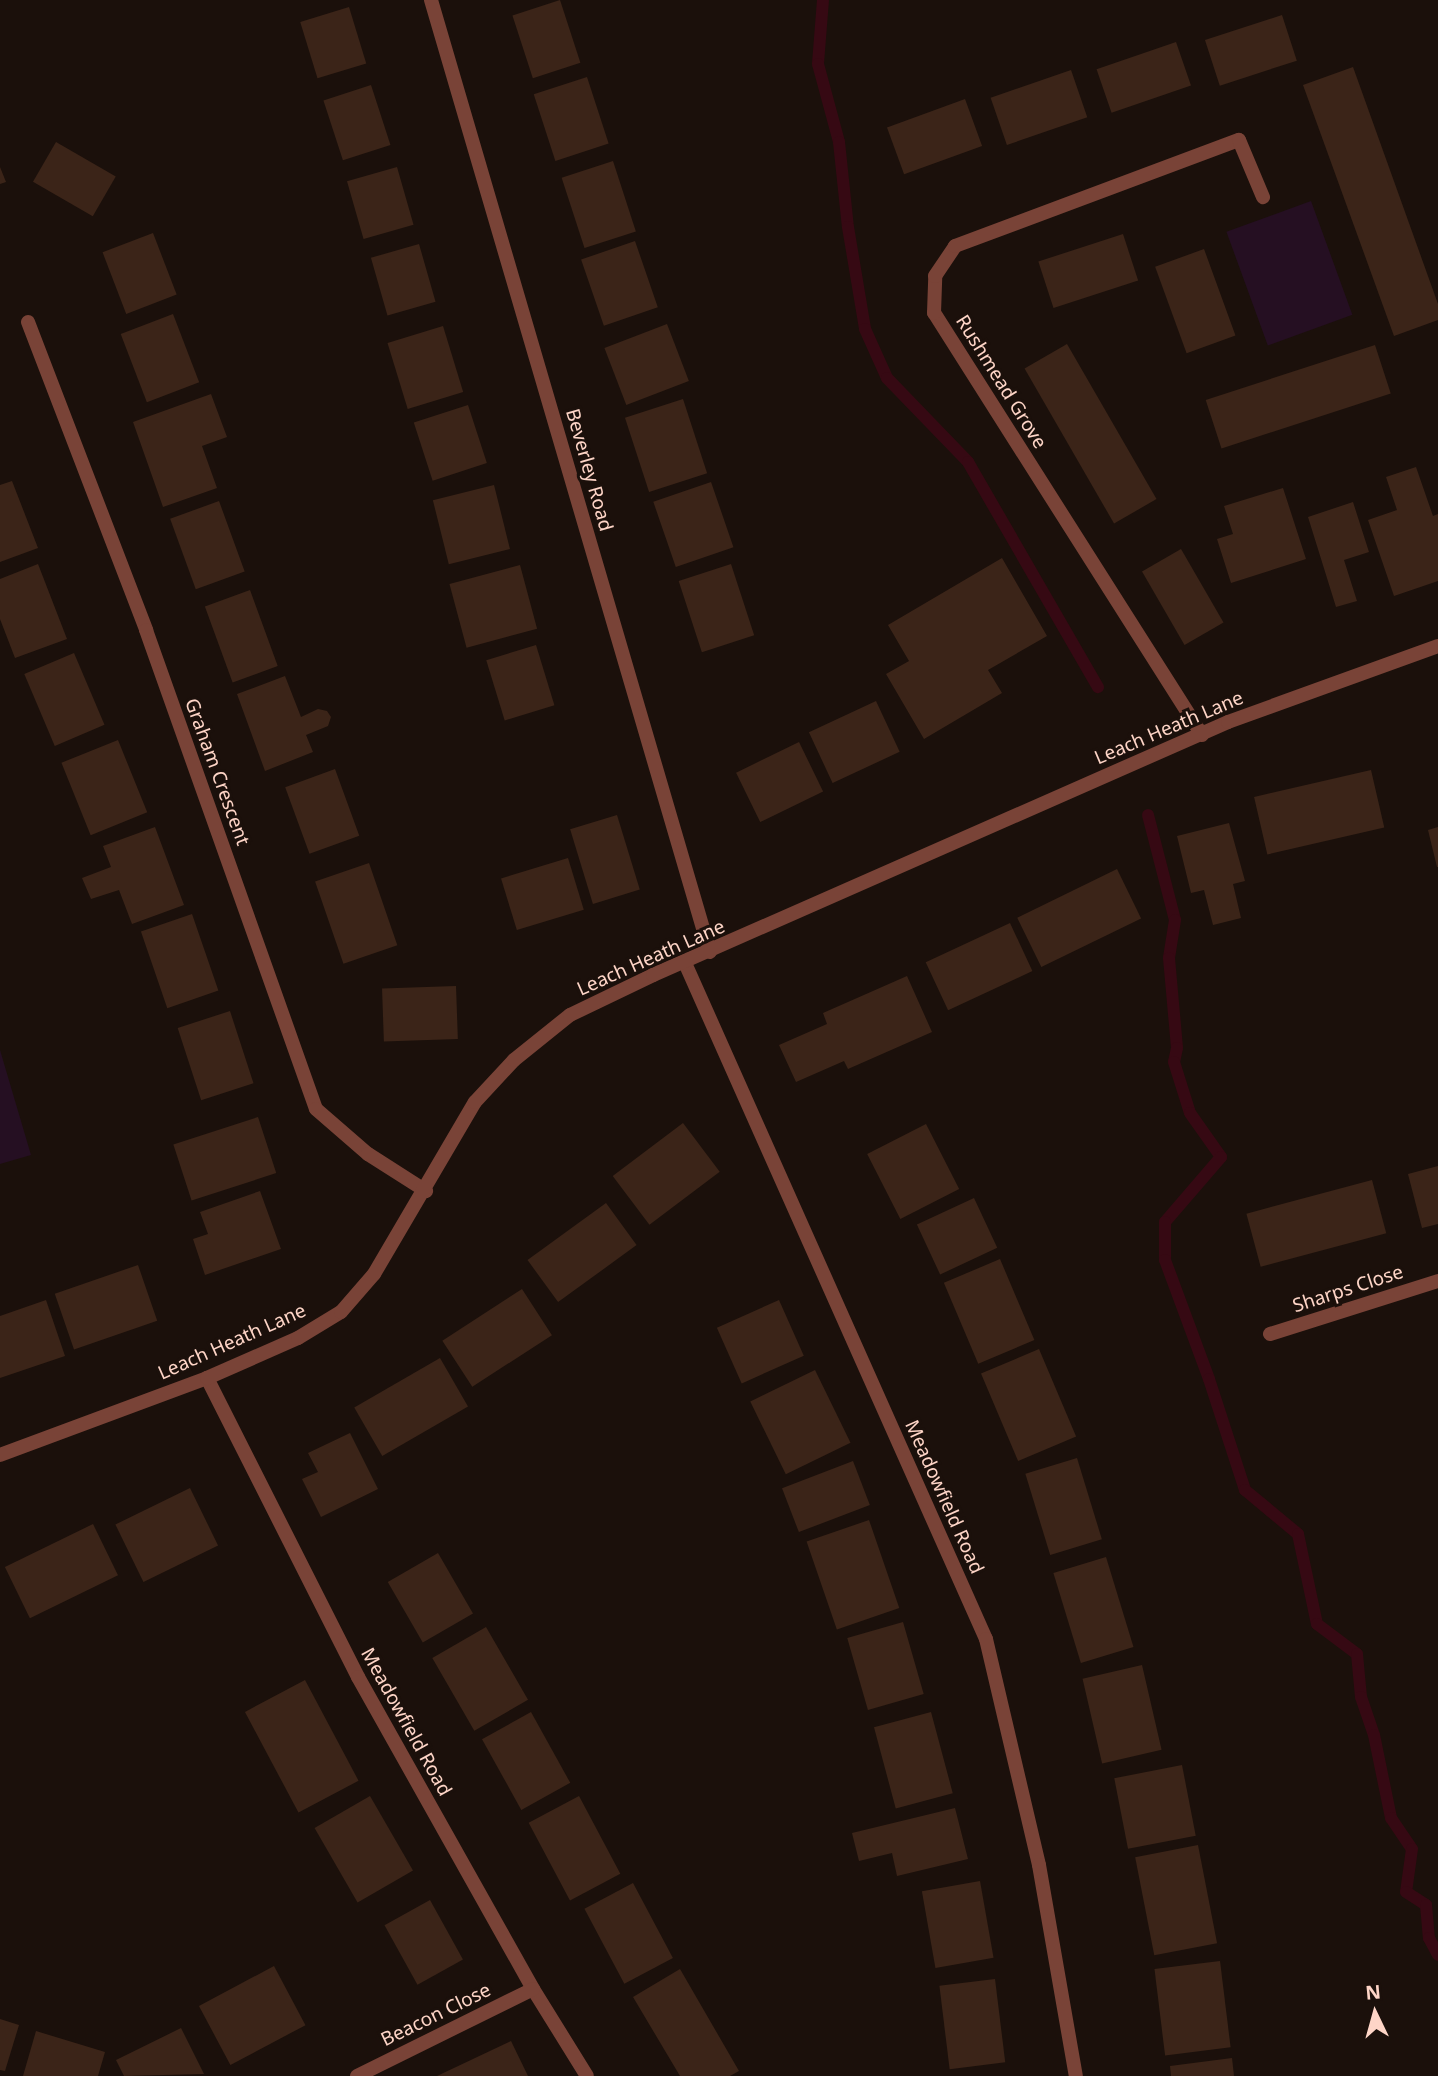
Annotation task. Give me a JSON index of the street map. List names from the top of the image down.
{
  "streets": {
    "street": [
      "Rushmead Grove",
      "Beverley Road",
      "Leach Heath Lane",
      "Graham Crescent",
      "Sharps Close",
      "Meadowfield Road",
      "Beacon Close"
    ]
  },
  "crossings": [
    ["Rushmead Grove", "Leach Heath Lane"],
    ["Beverley Road", "Leach Heath Lane"],
    ["Leach Heath Lane", "Graham Crescent"],
    ["Leach Heath Lane", "Meadowfield Road"],
    ["Meadowfield Road", "Beacon Close"]
  ],
  "north": "top"
}
